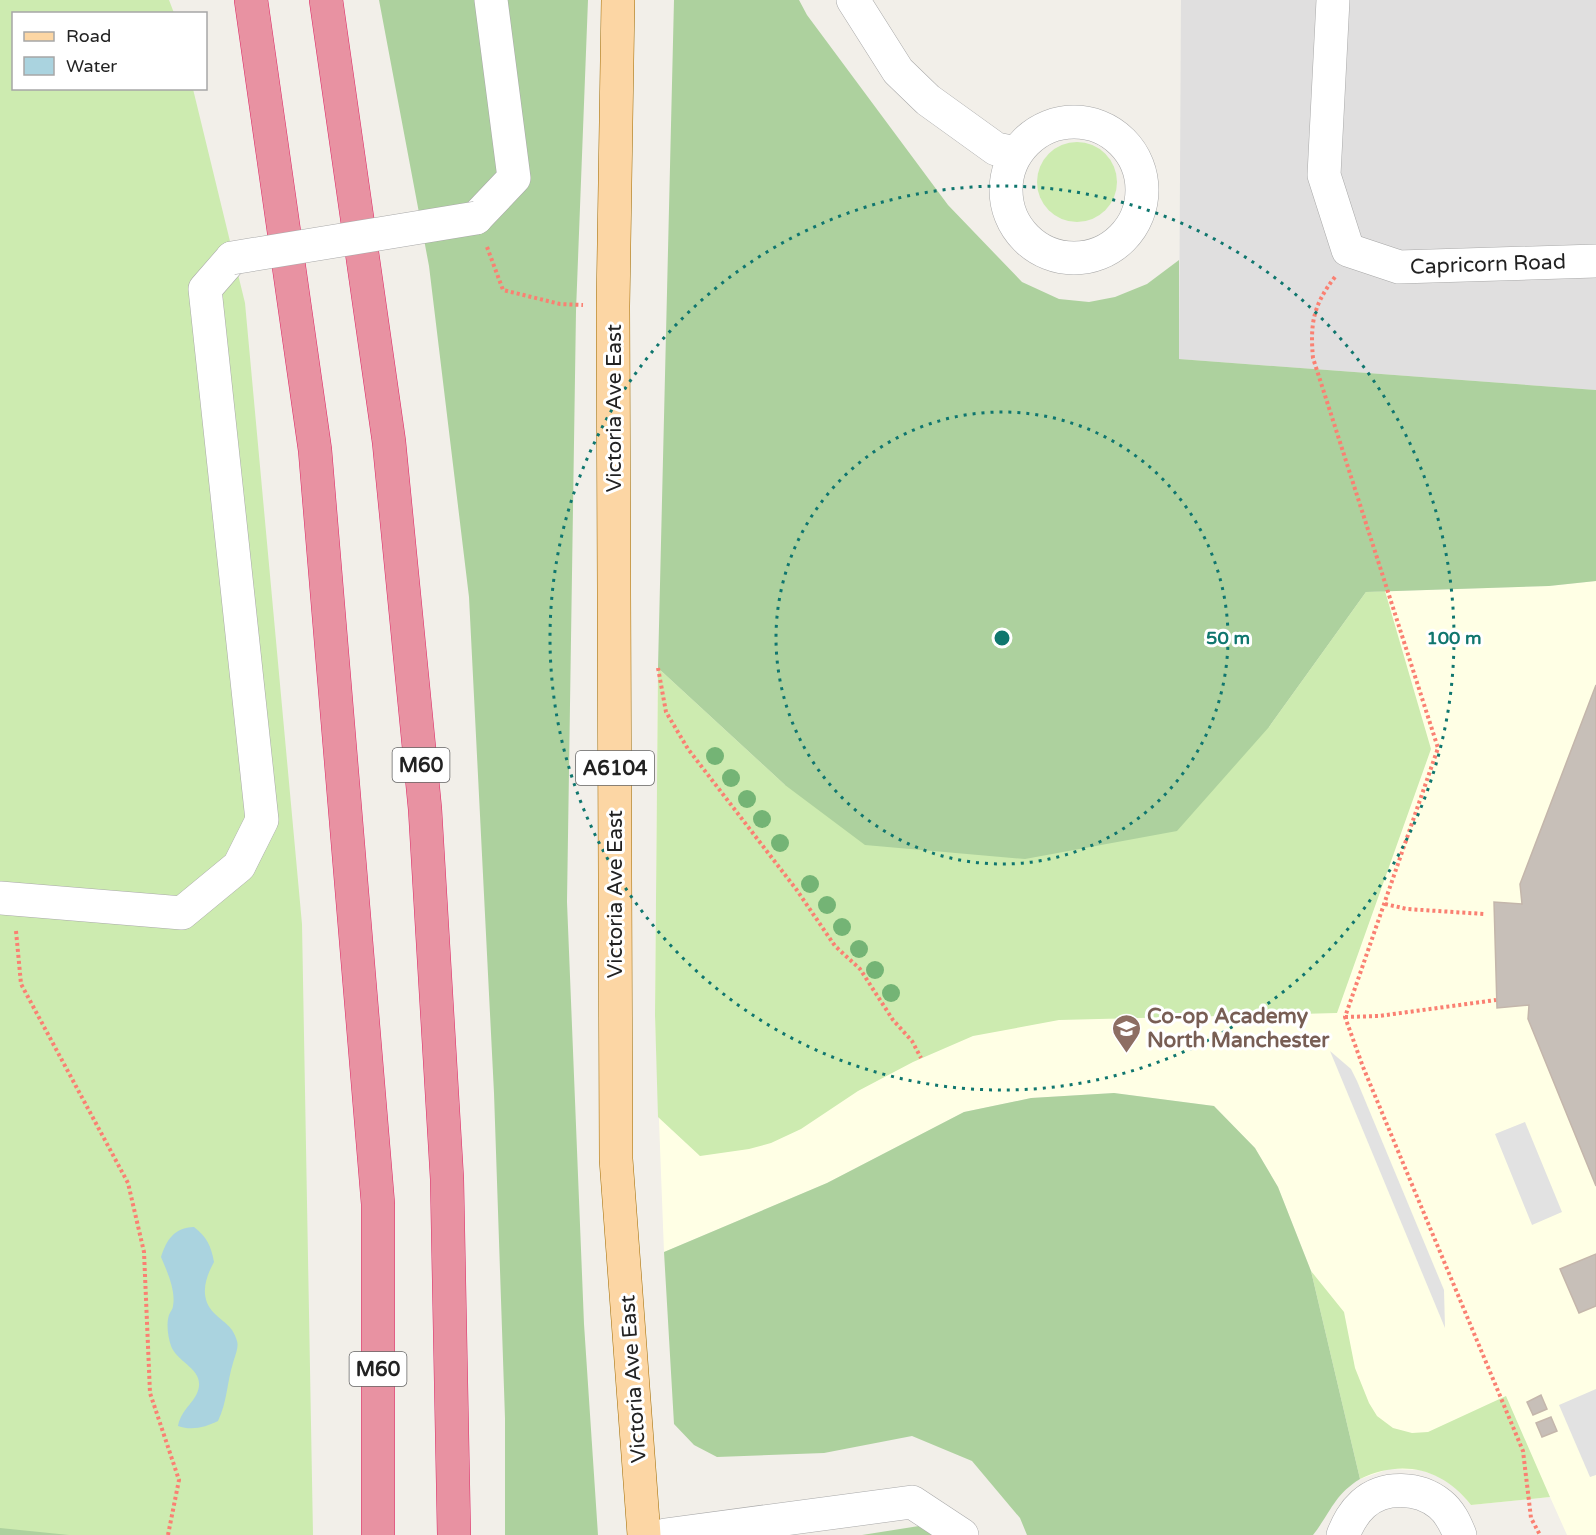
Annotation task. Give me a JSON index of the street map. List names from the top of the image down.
{
  "streets": {
    "highway": ["M60"],
    "main road": ["Victoria Ave East", "A6104"],
    "street": ["Capricorn Road"]
  },
  "places": {
    "school or university": ["Co-op Academy North Manchester"]
  },
  "legend": ["Road", "Water"],
  "rings": ["50 m", "100 m"]
}
